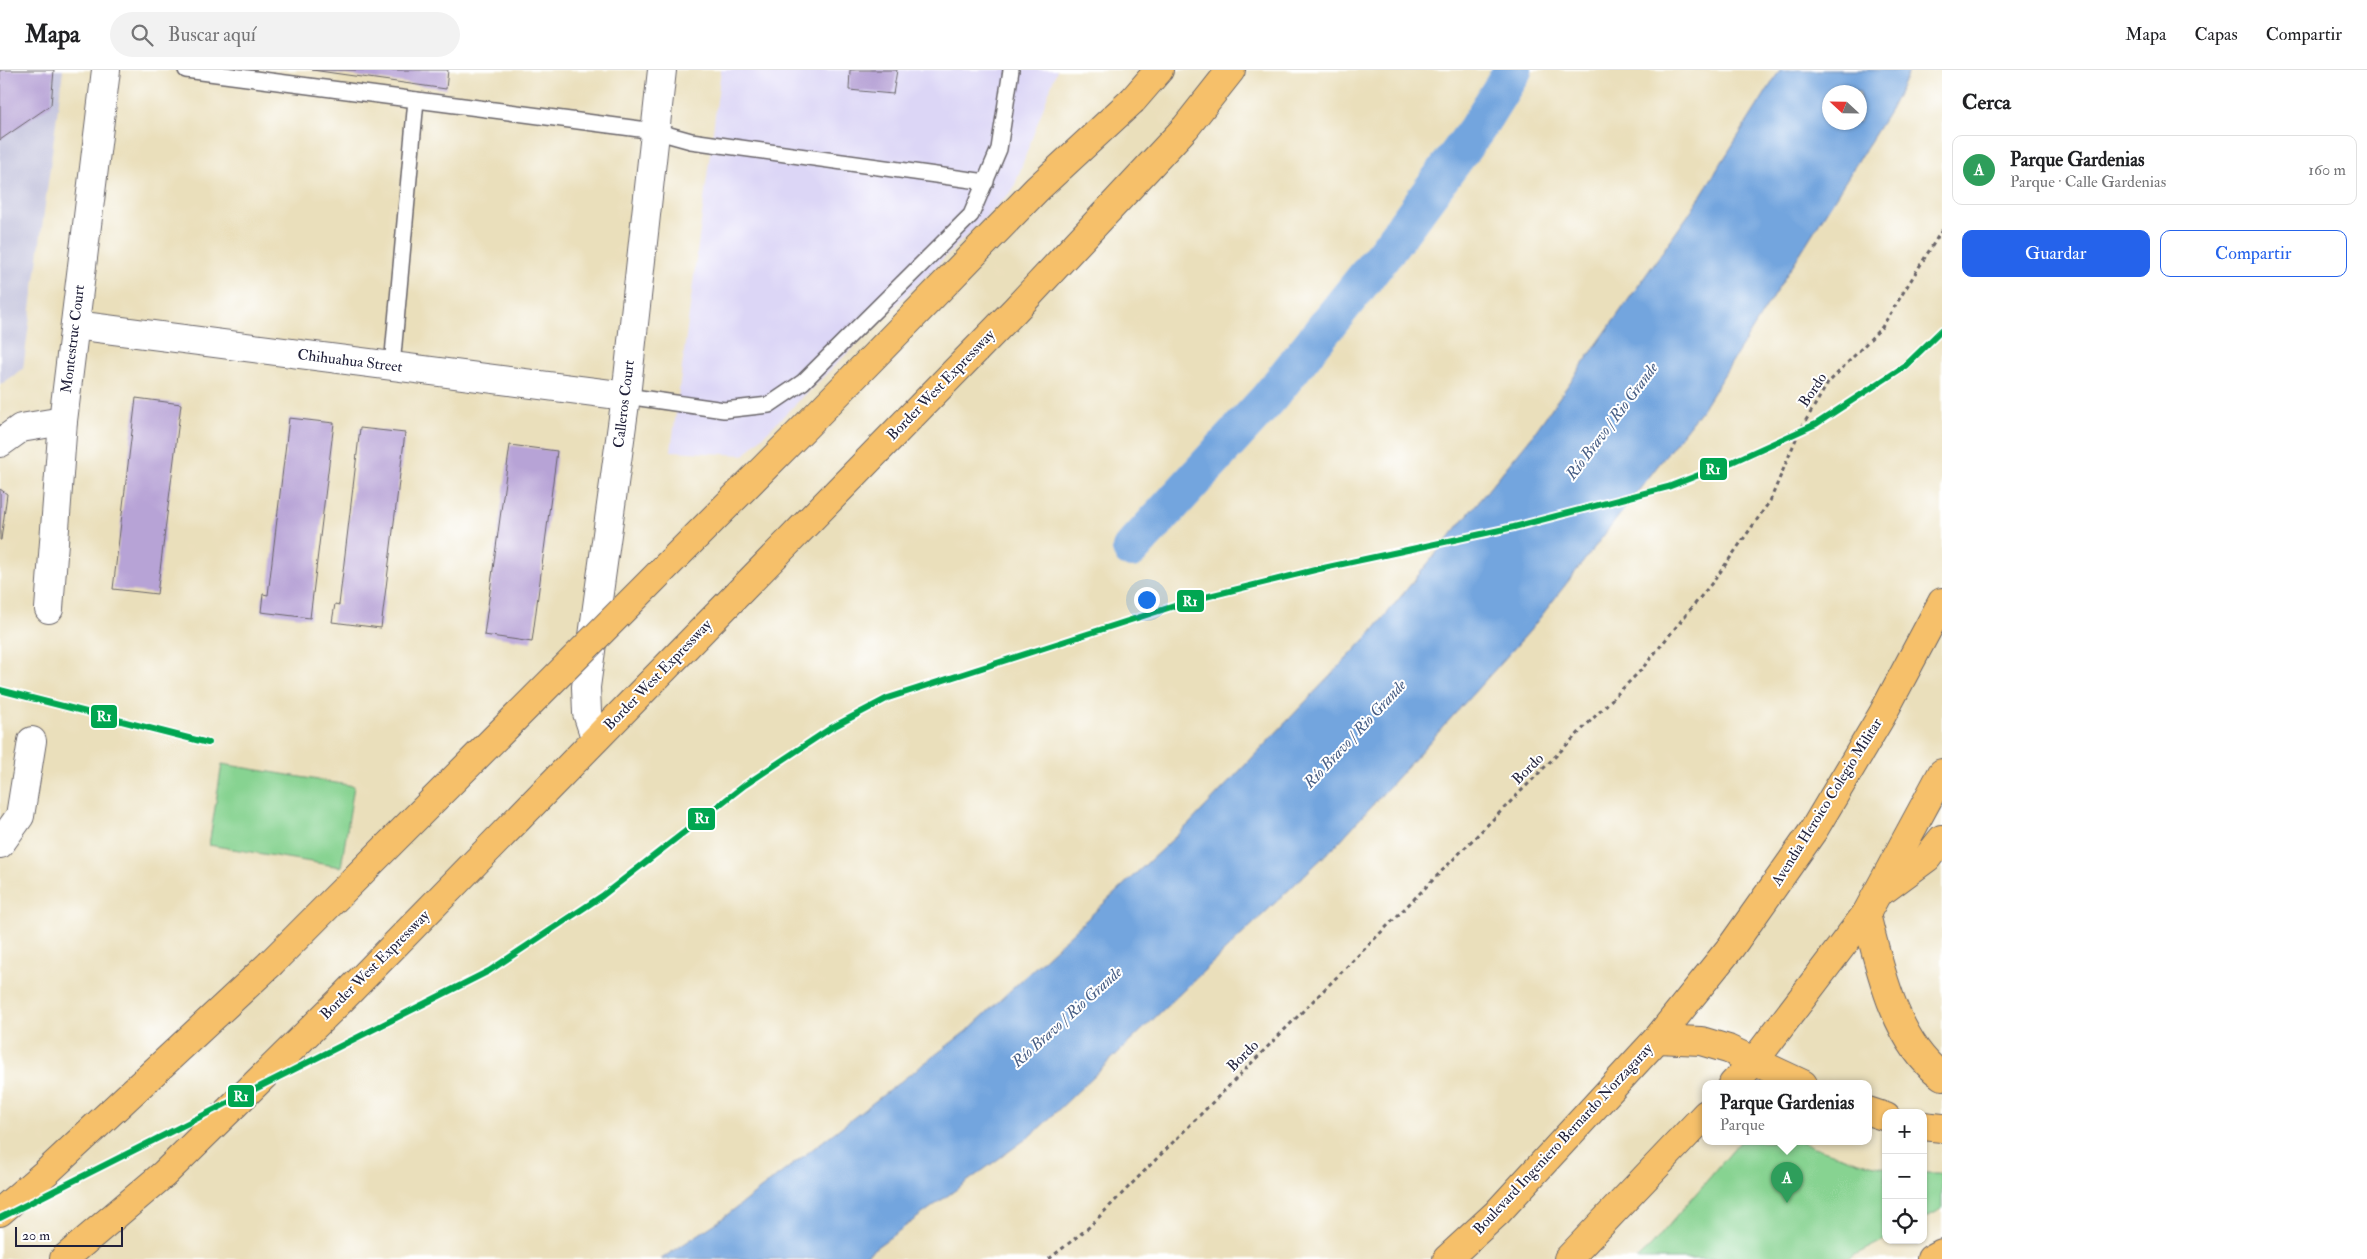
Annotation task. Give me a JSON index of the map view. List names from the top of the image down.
{
  "streets": {
    "main road": ["Border West Expressway", "Avendia Heroico Colegio Militar", "Boulevard Ingeniero Bernardo Norzagaray"],
    "street": ["Montestruc Court", "Chihuahua Street", "Calleros Court"],
    "path": ["Bordo"]
  },
  "crossings": [
    ["Montestruc Court", "Chihuahua Street"],
    ["Chihuahua Street", "Calleros Court"],
    ["Avendia Heroico Colegio Militar", "Boulevard Ingeniero Bernardo Norzagaray"]
  ],
  "water": ["Río Bravo / Rio Grande"],
  "lines": ["transit line R1"],
  "scale_bar": "20 m",
  "north": "left",
  "page": {
    "header": "Mapa",
    "search": "Buscar aquí",
    "nav": ["Mapa", "Capas", "Compartir"],
    "heading": "Cerca",
    "list": [
      {
        "mark": "A",
        "name": "Parque Gardenias",
        "note": "Parque · Calle Gardenias",
        "value": "160 m"
      }
    ],
    "buttons": ["Guardar", "Compartir"],
    "popup": ["Parque Gardenias", "Parque"],
    "map_buttons": ["+", "−"],
    "pins": "A",
    "scale": "20 m"
  }
}
